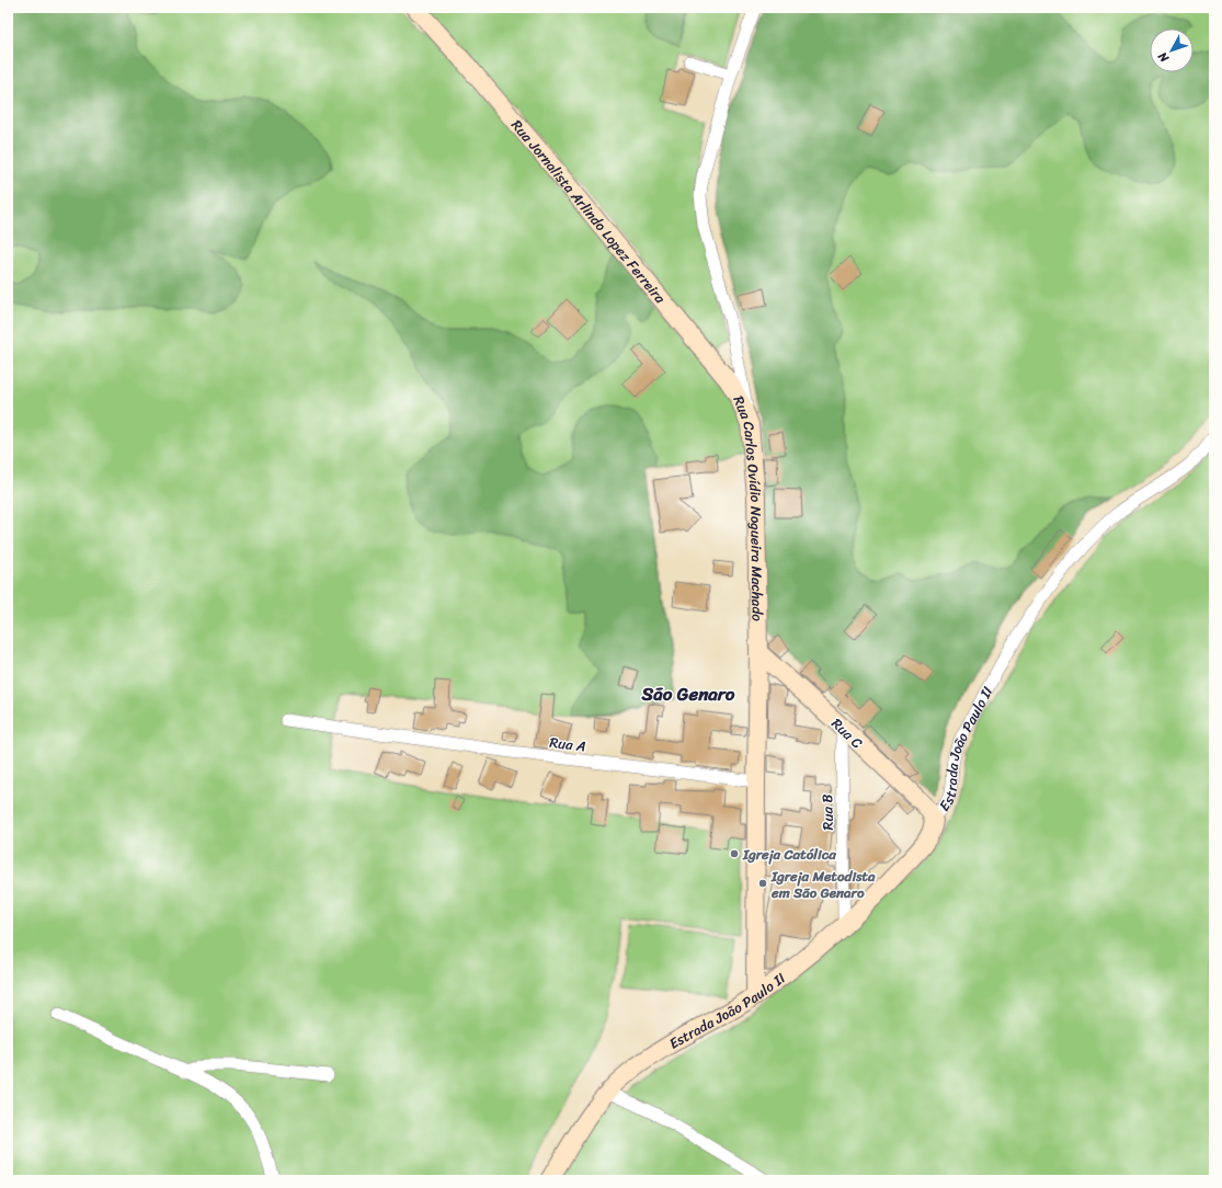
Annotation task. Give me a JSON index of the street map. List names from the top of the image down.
{
  "streets": {
    "street": [
      "Rua Jornalista Arlindo Lopez Ferreira",
      "Rua Carlos Ovídio Nogueira Machado",
      "Rua C",
      "Rua A",
      "Estrada João Paulo II",
      "Rua B"
    ]
  },
  "crossings": [
    ["Rua Jornalista Arlindo Lopez Ferreira", "Rua Carlos Ovídio Nogueira Machado"],
    ["Rua Carlos Ovídio Nogueira Machado", "Rua C"],
    ["Rua Carlos Ovídio Nogueira Machado", "Rua A"],
    ["Rua Carlos Ovídio Nogueira Machado", "Estrada João Paulo II"],
    ["Rua C", "Estrada João Paulo II"],
    ["Rua C", "Rua B"],
    ["Estrada João Paulo II", "Rua B"]
  ],
  "districts": ["São Genaro"],
  "places": ["Igreja Católica", "Igreja Metodista em São Genaro"],
  "north": "bottom left"
}
